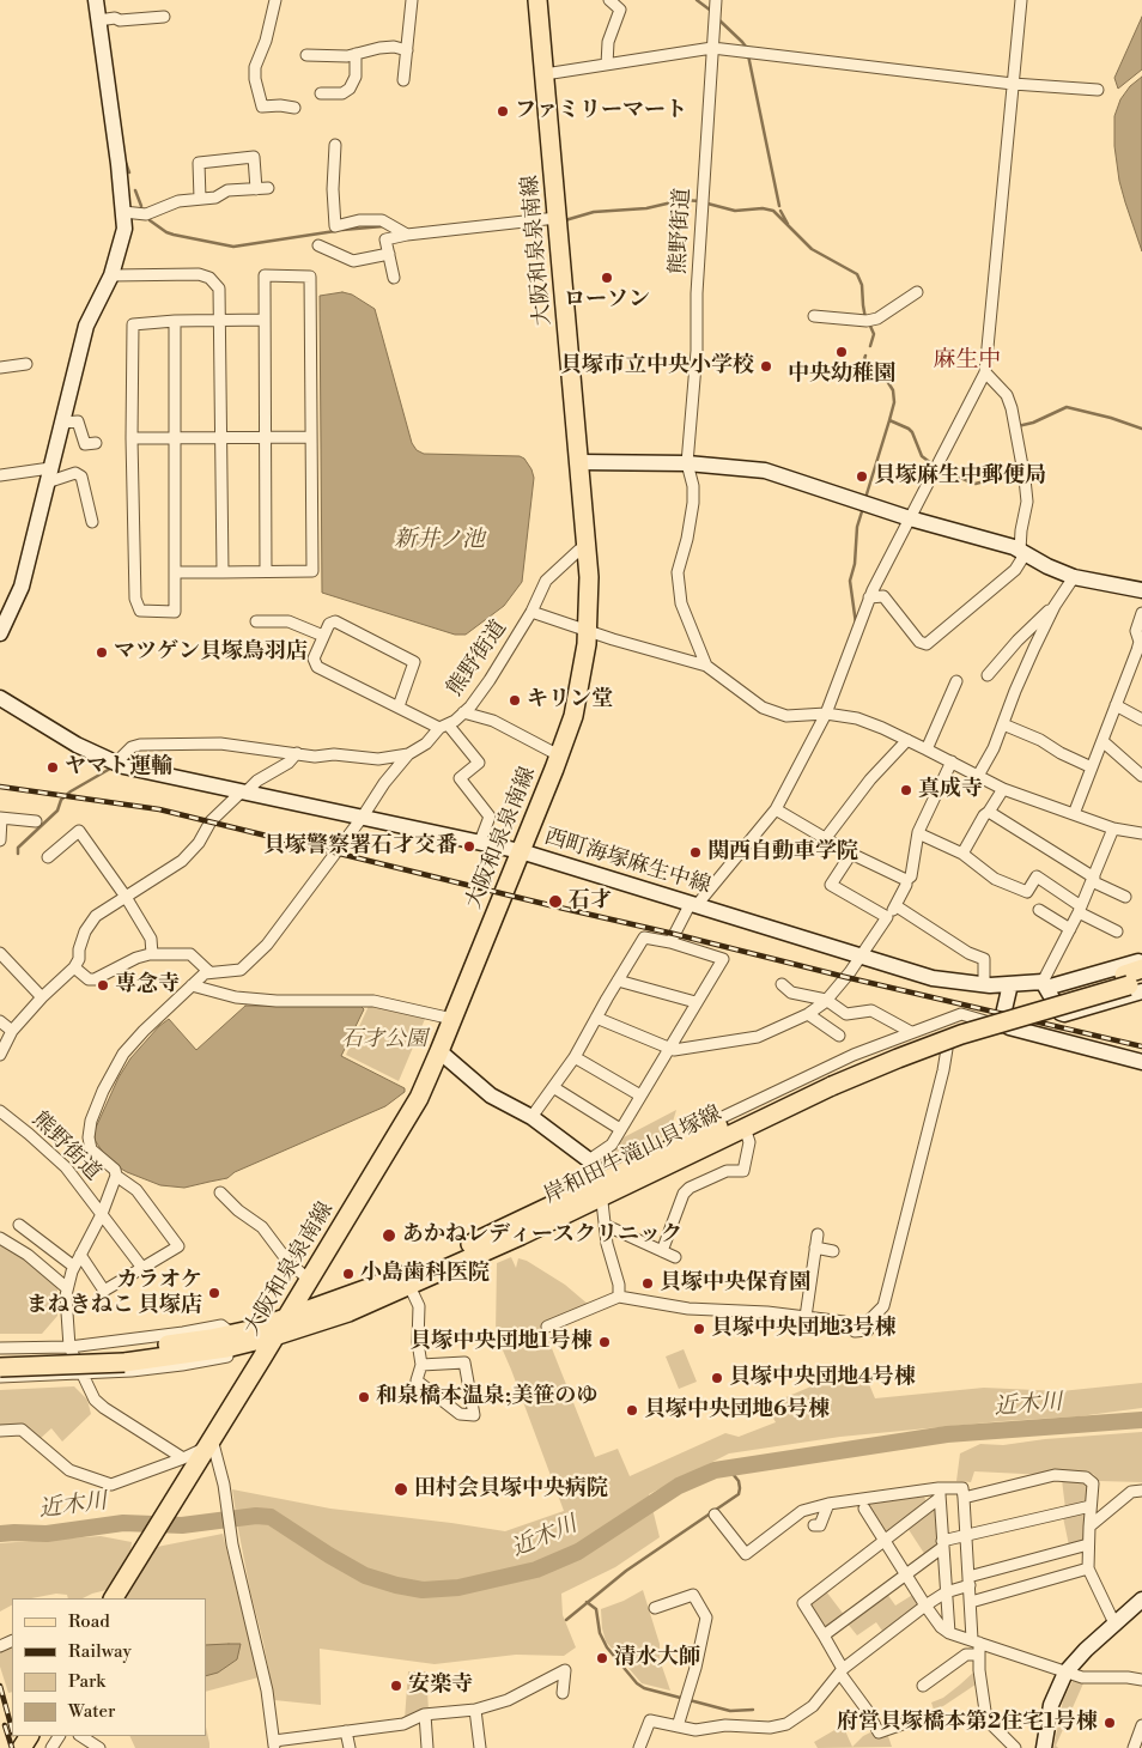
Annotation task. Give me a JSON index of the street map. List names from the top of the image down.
{
  "streets": {
    "main road": ["大阪和泉泉南線", "岸和田牛滝山貝塚線"],
    "street": ["熊野街道", "西町海塚麻生中線"]
  },
  "crossings": [
    ["熊野街道", "大阪和泉泉南線"],
    ["熊野街道", "西町海塚麻生中線"],
    ["大阪和泉泉南線", "西町海塚麻生中線"],
    ["大阪和泉泉南線", "岸和田牛滝山貝塚線"]
  ],
  "districts": ["麻生中"],
  "water": ["新井ノ池", "近木川"],
  "parks": ["石才公園"],
  "places": [
    "ファミリーマート",
    "ローソン",
    "中央幼稚園",
    "貝塚市立中央小学校",
    "貝塚麻生中郵便局",
    "マツゲン貝塚鳥羽店",
    "キリン堂",
    "ヤマト運輸",
    "真成寺",
    "貝塚警察署石才交番",
    "関西自動車学院",
    "石才",
    "専念寺",
    "あかねレディースクリニック",
    "小島歯科医院",
    "貝塚中央保育園",
    "カラオケ まねきねこ 貝塚店",
    "貝塚中央団地3号棟",
    "貝塚中央団地1号棟",
    "貝塚中央団地4号棟",
    "和泉橋本温泉;美笹のゆ",
    "貝塚中央団地6号棟",
    "田村会貝塚中央病院",
    "清水大師",
    "安楽寺",
    "府営貝塚橋本第2住宅1号棟"
  ],
  "legend": [
    "Road",
    "Railway",
    "Park",
    "Water"
  ]
}
